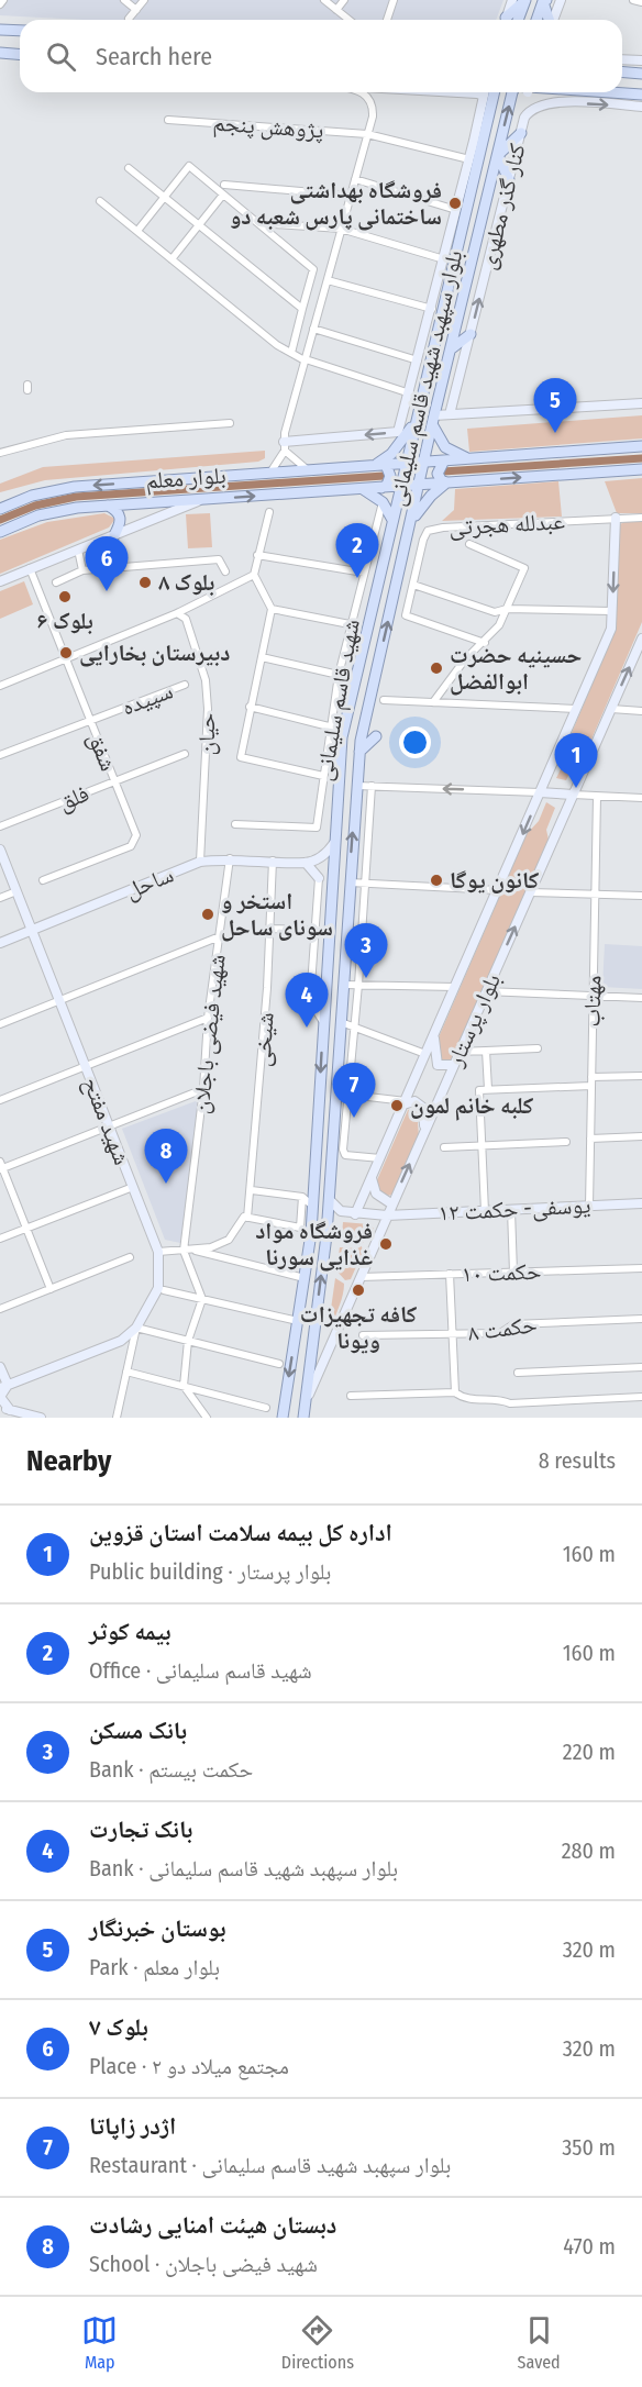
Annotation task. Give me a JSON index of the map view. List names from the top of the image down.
{
  "streets": {
    "main road": ["بلوار سپهبد شهید قاسم سلیمانی", "بلوار معلم"],
    "street": [
      "پژوهش پنجم",
      "کنار گذر مطهری",
      "عبدلله هجرتی",
      "سپیده",
      "شهید قاسم سلیمانی",
      "حیان",
      "شفق",
      "فلق",
      "ساحل",
      "مهتاب",
      "بلوار پرستار",
      "شهید فیضی باجلان",
      "شیخی",
      "شهید مفتح",
      "یوسفی- حکمت ۱۲",
      "حکمت ۱۰",
      "حکمت ۸"
    ]
  },
  "crossings": [
    ["بلوار سپهبد شهید قاسم سلیمانی", "بلوار معلم"],
    ["بلوار سپهبد شهید قاسم سلیمانی", "بلوار پرستار"],
    ["عبدلله هجرتی", "بلوار پرستار"],
    ["سپیده", "شفق"],
    ["حیان", "ساحل"],
    ["شفق", "فلق"],
    ["ساحل", "شهید فیضی باجلان"],
    ["ساحل", "شیخی"],
    ["ساحل", "شهید مفتح"],
    ["مهتاب", "یوسفی- حکمت ۱۲"],
    ["بلوار پرستار", "یوسفی- حکمت ۱۲"],
    ["بلوار پرستار", "حکمت ۱۰"]
  ],
  "places": [
    "فروشگاه بهداشتی ساختمانی پارس شعبه دو",
    "بلوک ۸",
    "بلوک ۶",
    "دبیرستان بخارایی",
    "حسینیه حضرت ابوالفضل",
    "کانون یوگا",
    "استخر و سونای ساحل",
    "کلبه خانم لمون",
    "فروشگاه مواد غذایی سورنا",
    "کافه تجهیزات ویونا"
  ],
  "page": {
    "search": "Search here",
    "pins": [
      "5",
      "2",
      "6",
      "1",
      "3",
      "4",
      "7",
      "8"
    ],
    "heading": ["Nearby", "8 results"],
    "list": [
      {
        "mark": "1",
        "name": "اداره کل بیمه سلامت استان قزوین",
        "note": "Public building · بلوار پرستار",
        "value": "160 m"
      },
      {
        "mark": "2",
        "name": "بیمه کوثر",
        "note": "Office · شهید قاسم سلیمانی",
        "value": "160 m"
      },
      {
        "mark": "3",
        "name": "بانک مسکن",
        "note": "Bank · حکمت بیستم",
        "value": "220 m"
      },
      {
        "mark": "4",
        "name": "بانک تجارت",
        "note": "Bank · بلوار سپهبد شهید قاسم سلیمانی",
        "value": "280 m"
      },
      {
        "mark": "5",
        "name": "بوستان خبرنگار",
        "note": "Park · بلوار معلم",
        "value": "320 m"
      },
      {
        "mark": "6",
        "name": "بلوک ۷",
        "note": "Place · مجتمع میلاد دو ۲",
        "value": "320 m"
      },
      {
        "mark": "7",
        "name": "اژدر زاپاتا",
        "note": "Restaurant · بلوار سپهبد شهید قاسم سلیمانی",
        "value": "350 m"
      },
      {
        "mark": "8",
        "name": "دبستان هیئت امنایی رشادت",
        "note": "School · شهید فیضی باجلان",
        "value": "470 m"
      }
    ],
    "nav": ["Map", "Directions", "Saved"]
  }
}
